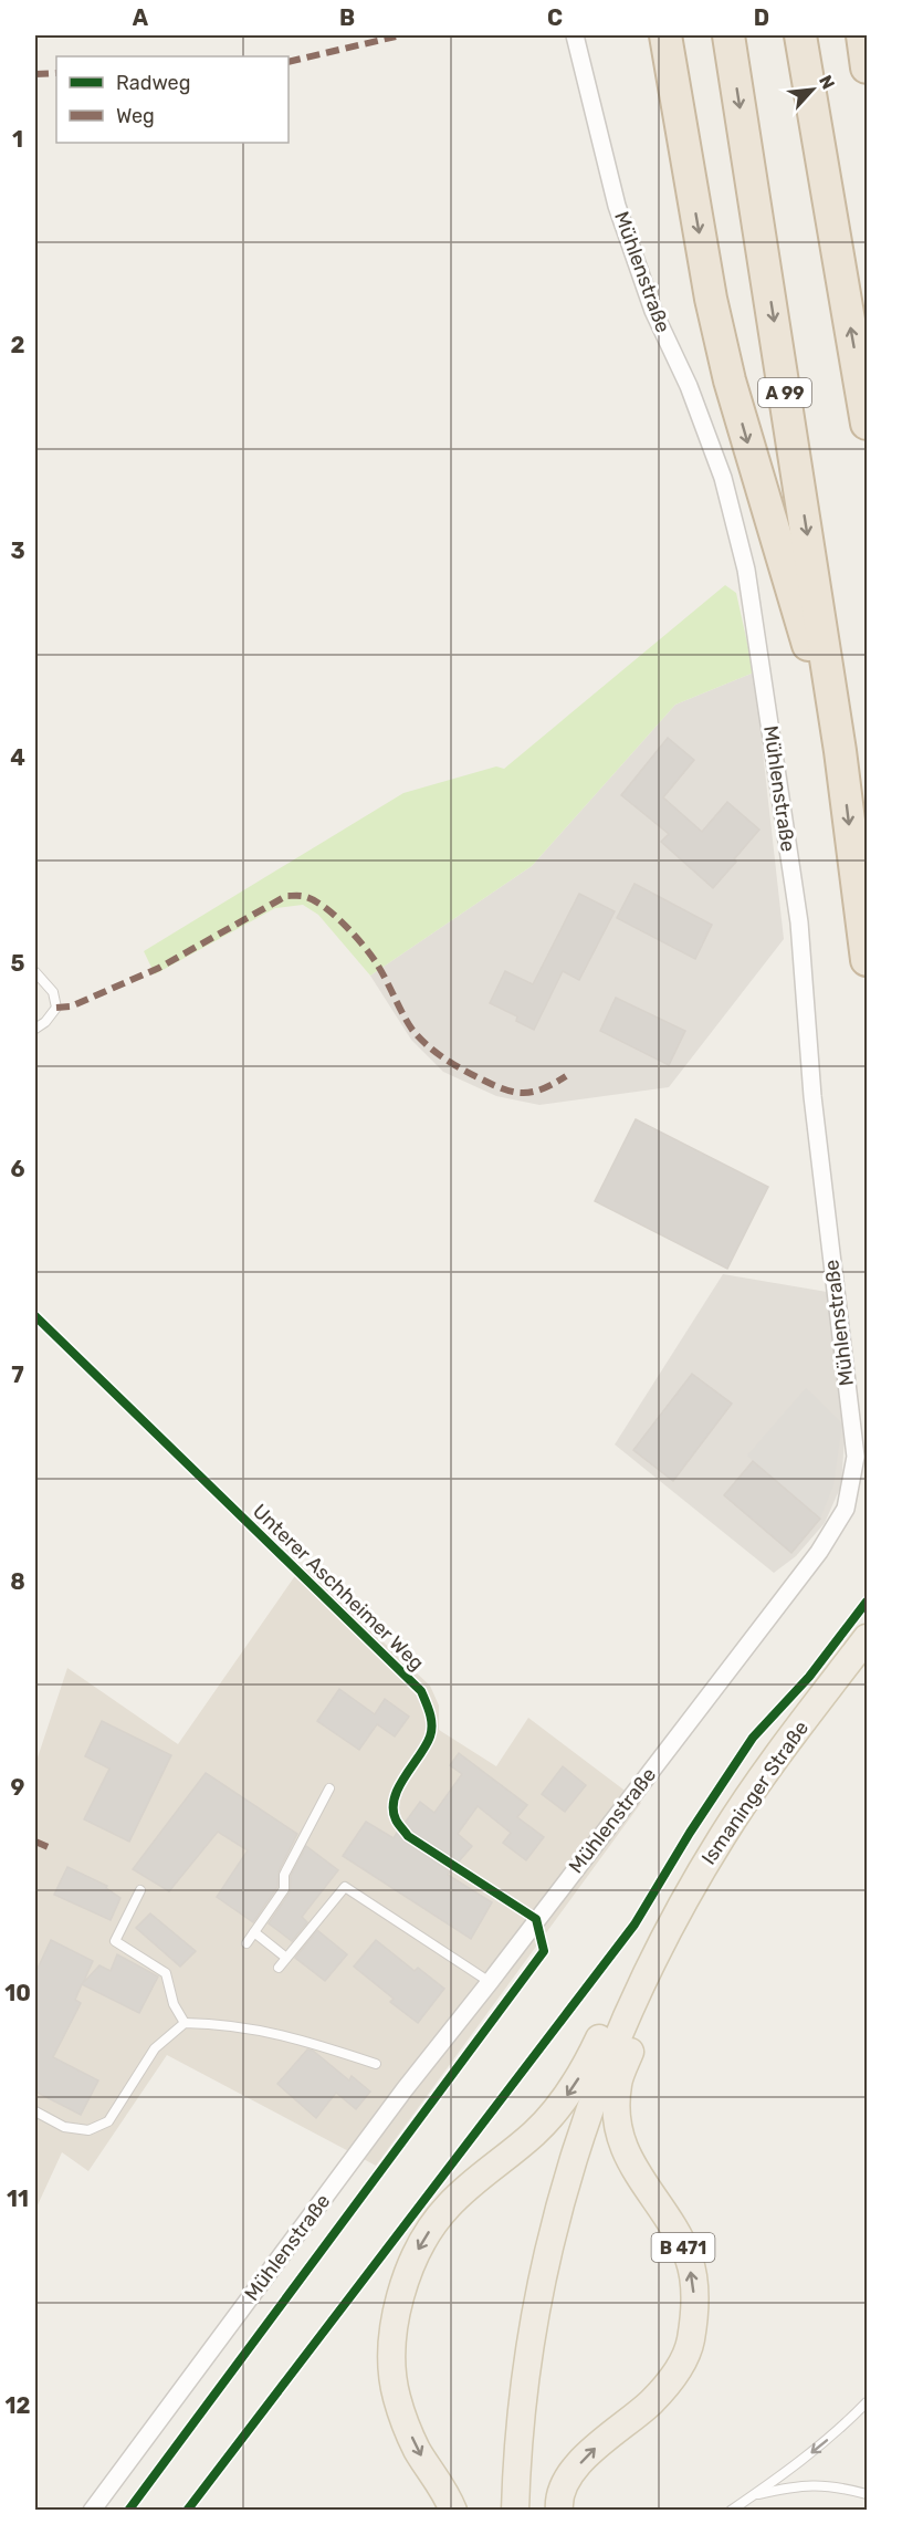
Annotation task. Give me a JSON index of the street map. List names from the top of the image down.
{
  "streets": {
    "highway": ["A 99"],
    "main road": ["Ismaninger Straße", "B 471"],
    "street": ["Mühlenstraße"],
    "lane": ["Unterer Aschheimer Weg"]
  },
  "crossings": [
    ["Mühlenstraße", "Unterer Aschheimer Weg"],
    ["Ismaninger Straße", "B 471"]
  ],
  "legend": ["Radweg", "Weg"],
  "north": "top right",
  "grid": {
    "columns": [
      "A",
      "B",
      "C",
      "D"
    ],
    "rows": [
      "1",
      "2",
      "3",
      "4",
      "5",
      "6",
      "7",
      "8",
      "9",
      "10",
      "11",
      "12"
    ]
  }
}
